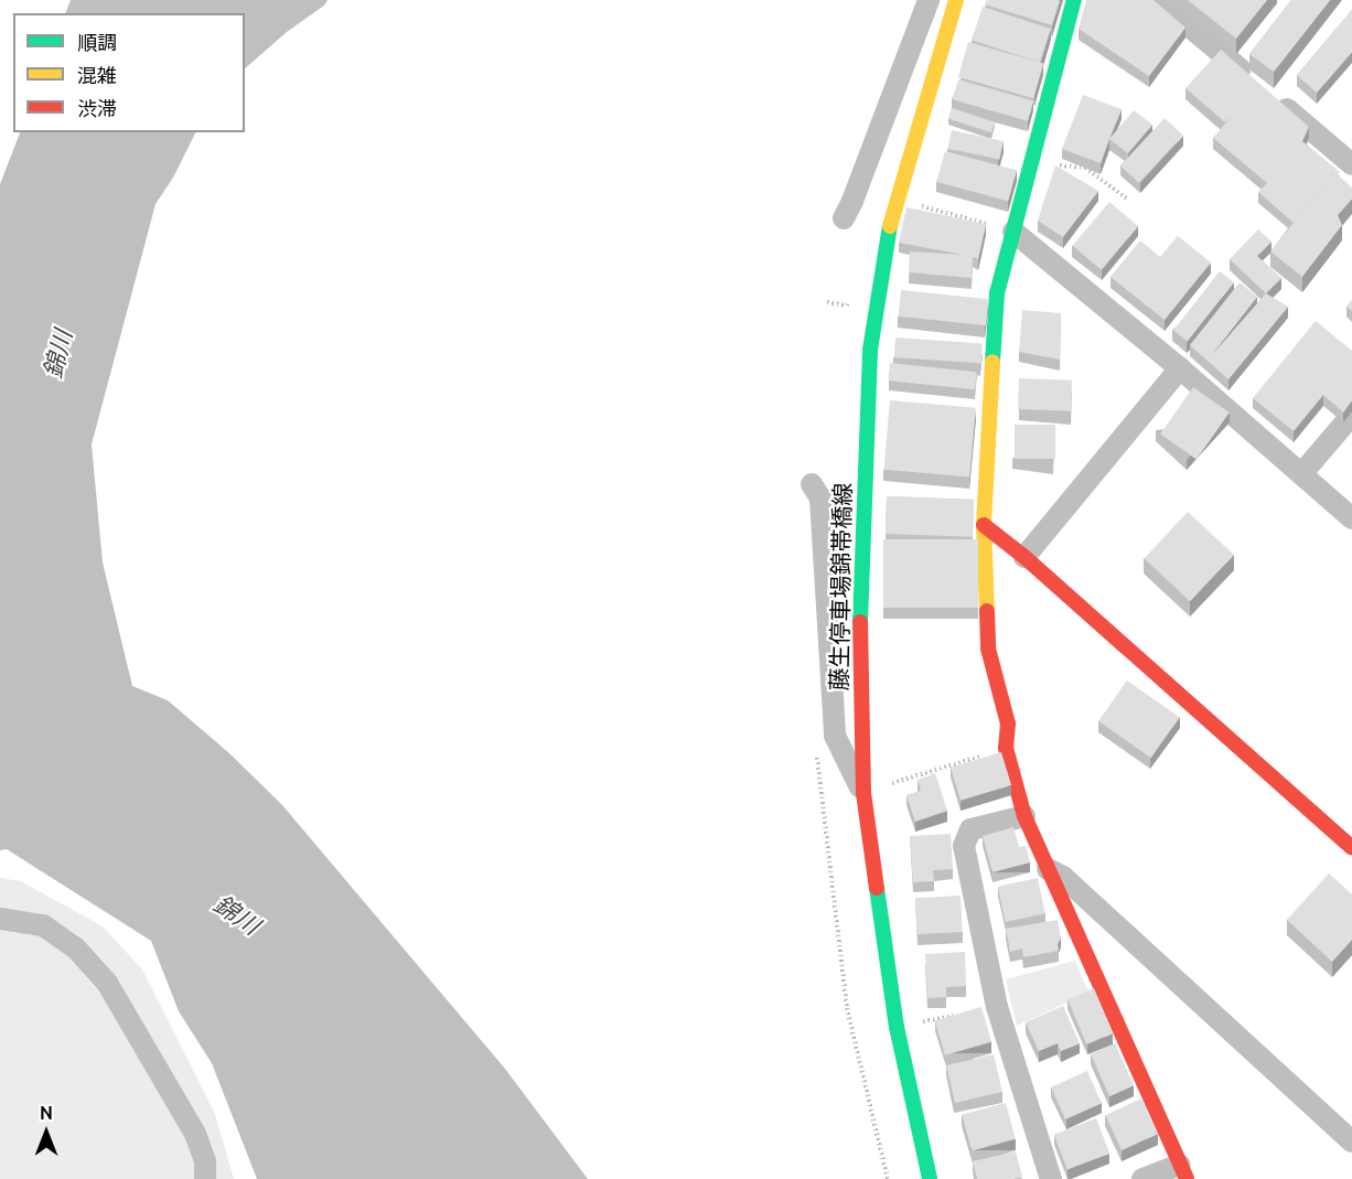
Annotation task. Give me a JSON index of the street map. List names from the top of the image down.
{
  "streets": {
    "street": ["藤生停車場錦帯橋線"]
  },
  "water": ["錦川"],
  "legend": ["順調", "混雑", "渋滞"],
  "north": "top"
}
